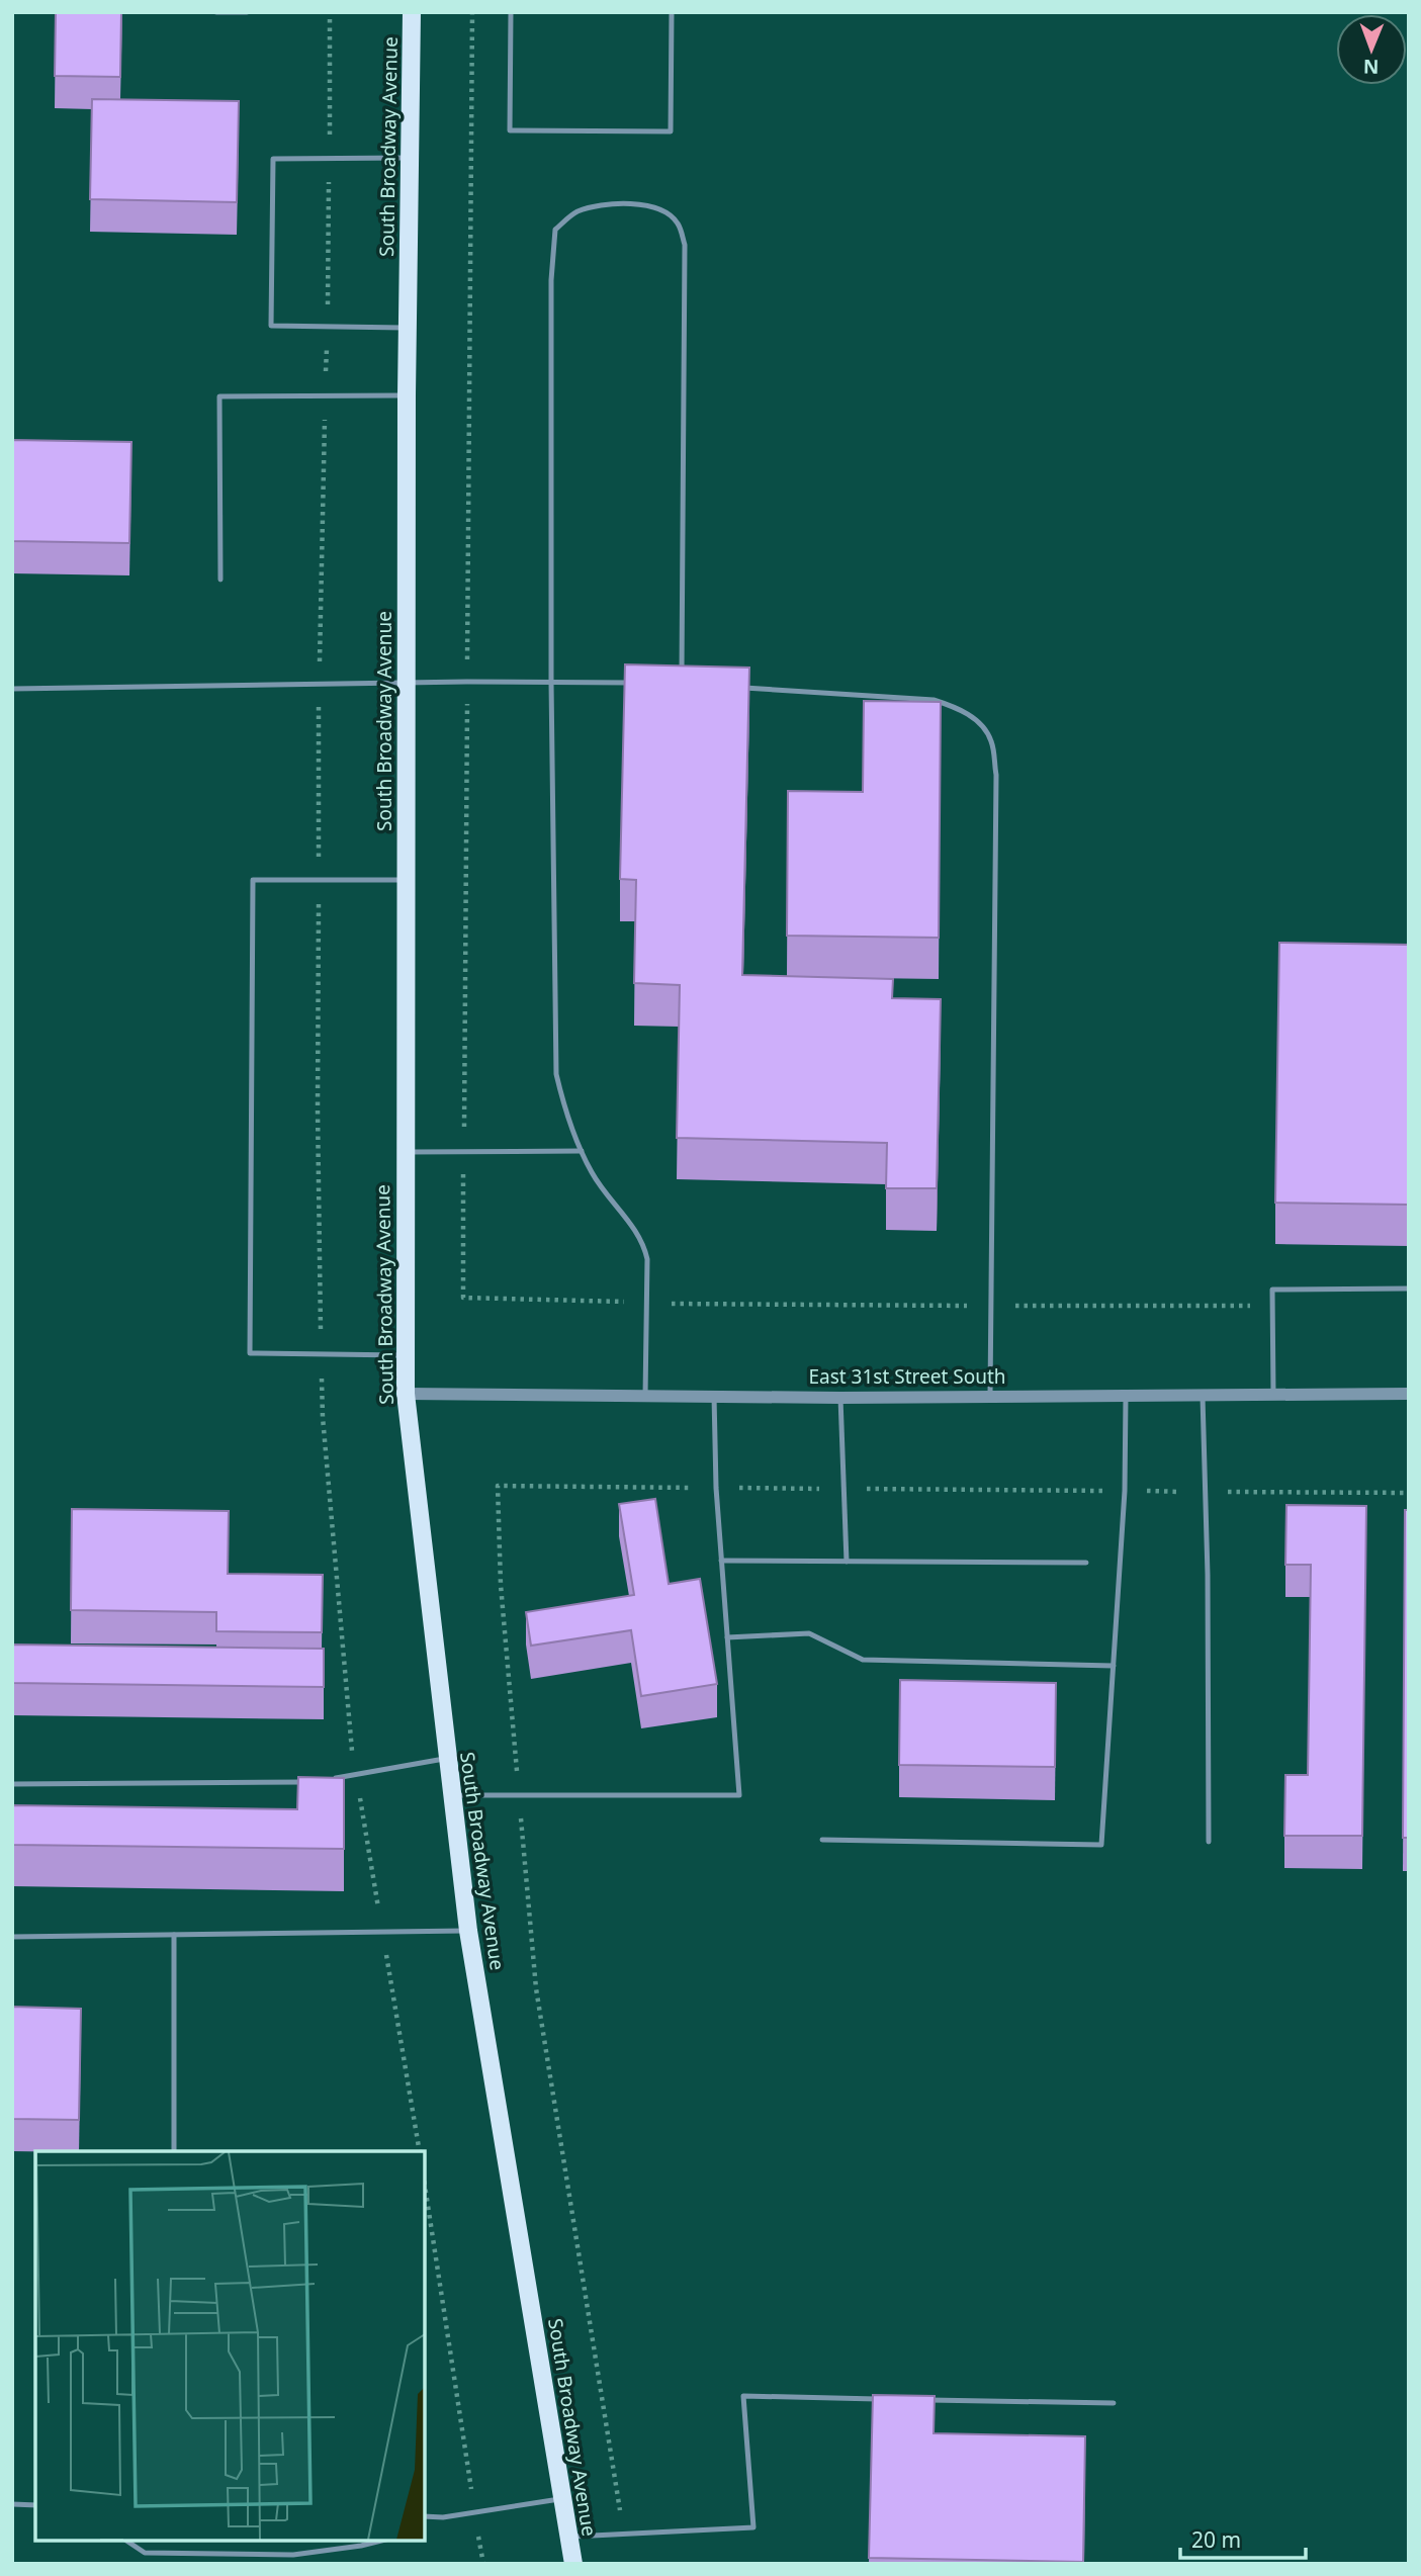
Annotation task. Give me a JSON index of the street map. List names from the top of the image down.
{
  "streets": {
    "main road": ["South Broadway Avenue"],
    "street": ["East 31st Street South"]
  },
  "crossings": [
    ["South Broadway Avenue", "East 31st Street South"]
  ],
  "scale_bar": "20 m",
  "north": "bottom"
}
